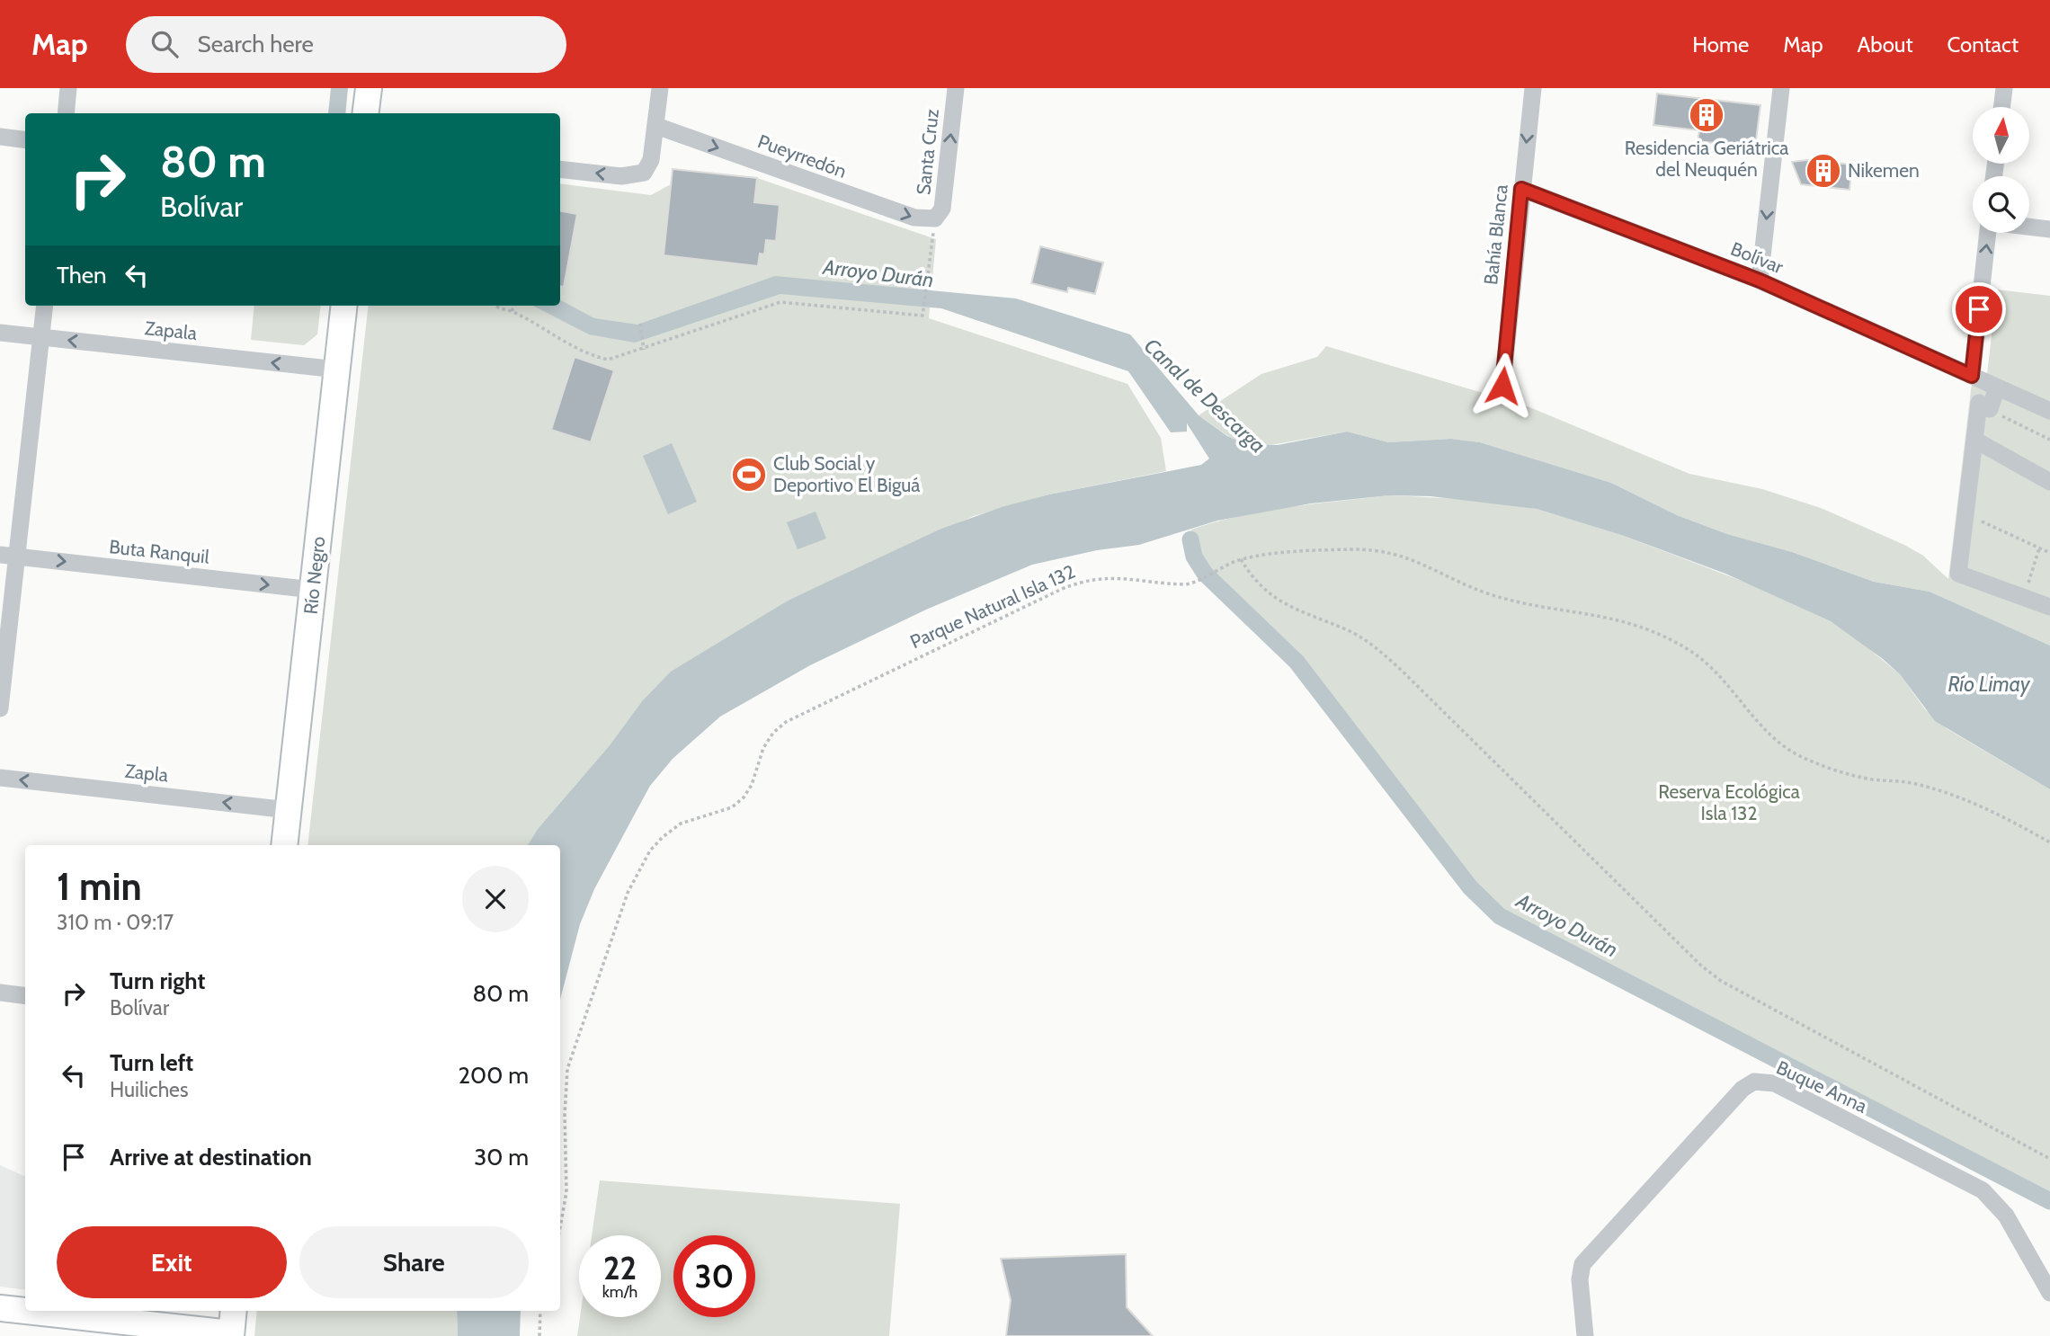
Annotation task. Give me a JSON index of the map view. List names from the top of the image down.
{
  "streets": {
    "street": [
      "Santa Cruz",
      "Pueyrredón",
      "Bahía Blanca",
      "Bolívar",
      "Zapala",
      "Buta Ranquil",
      "Río Negro",
      "Zapla",
      "Buque Anna"
    ],
    "path": ["Parque Natural Isla 132"]
  },
  "crossings": [
    ["Santa Cruz", "Pueyrredón"],
    ["Bahía Blanca", "Bolívar"],
    ["Zapala", "Río Negro"],
    ["Buta Ranquil", "Río Negro"],
    ["Río Negro", "Zapla"]
  ],
  "one_way": [
    "Santa Cruz",
    "Pueyrredón",
    "Zapala",
    "Buta Ranquil",
    "Zapla"
  ],
  "water": ["Arroyo Durán", "Canal de Descarga", "Río Limay"],
  "parks": ["Reserva Ecológica Isla 132"],
  "places": {
    "building": ["Residencia Geriátrica del Neuquén", "Nikemen"],
    "sports": ["Club Social y Deportivo El Biguá"]
  },
  "north": "top",
  "page": {
    "header": "Map",
    "search": "Search here",
    "nav": [
      "Home",
      "Map",
      "About",
      "Contact"
    ],
    "turn": ["80 m", "Bolívar"],
    "then": "Then",
    "heading": ["1 min", "310 m · 09:17"],
    "list": [
      {
        "name": "Turn right",
        "note": "Bolívar",
        "value": "80 m"
      },
      {
        "name": "Turn left",
        "note": "Huiliches",
        "value": "200 m"
      },
      {
        "name": "Arrive at destination",
        "value": "30 m"
      }
    ],
    "buttons": ["Exit", "Share"],
    "speed": "22 km/h",
    "limit": "30"
  }
}
